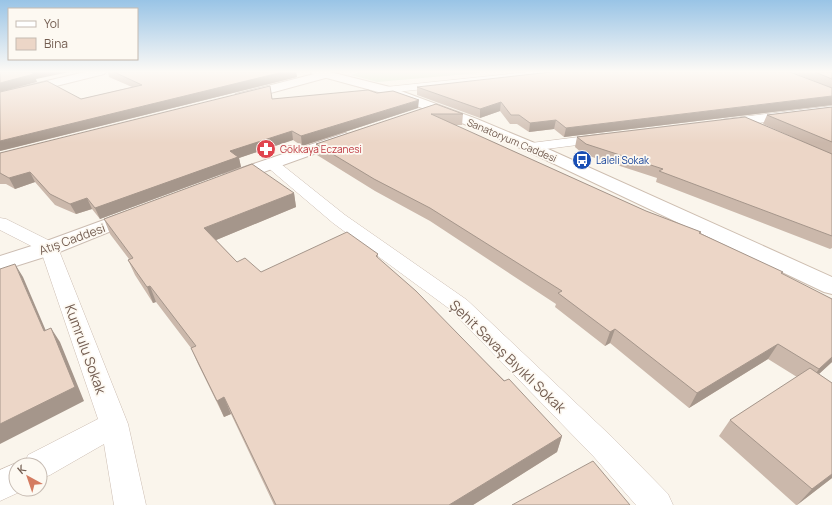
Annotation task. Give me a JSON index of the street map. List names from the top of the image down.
{
  "streets": {
    "main road": ["Sanatoryum Caddesi", "Atış Caddesi"],
    "street": ["Kumrulu Sokak", "Şehit Savaş Bıyıklı Sokak"]
  },
  "crossings": [
    ["Atış Caddesi", "Kumrulu Sokak"]
  ],
  "places": {
    "pharmacy": ["Gökkaya Eczanesi"],
    "bus stop": ["Laleli Sokak"]
  },
  "legend": ["Yol", "Bina"],
  "north": "top left"
}
